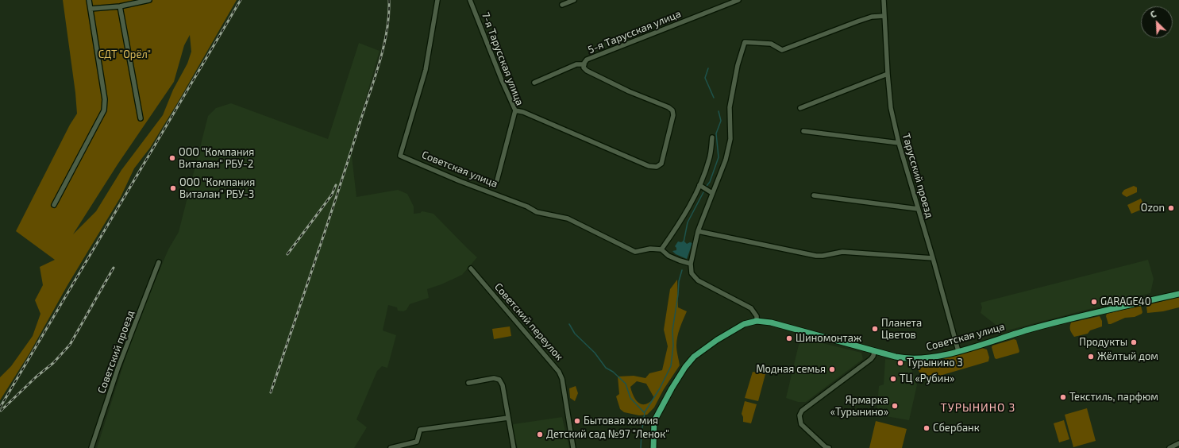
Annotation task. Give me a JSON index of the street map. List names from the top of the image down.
{
  "streets": {
    "main road": ["Советская улица"],
    "street": [
      "5-я Тарусская улица",
      "7-я Тарусская улица",
      "Тарусский проезд",
      "Советский переулок",
      "Советский проезд"
    ]
  },
  "crossings": [
    ["5-я Тарусская улица", "7-я Тарусская улица"],
    ["Советская улица", "Тарусский проезд"]
  ],
  "districts": ["ТУРЫНИНО 3"],
  "parks": ["СДТ \"Орёл\""],
  "places": [
    "ООО \"Компания Виталан\" РБУ-2",
    "ООО \"Компания Виталан\" РБУ-3",
    "Ozon",
    "GARAGE40",
    "Планета Цветов",
    "Шиномонтаж",
    "Продукты",
    "Жёлтый дом",
    "Турынино 3",
    "Модная семья",
    "ТЦ «Рубин»",
    "Текстиль, парфюм",
    "Ярмарка «Турынино»",
    "Бытовая химия",
    "Сбербанк",
    "Детский сад №97 \"Ленок\""
  ],
  "north": "top left"
}
